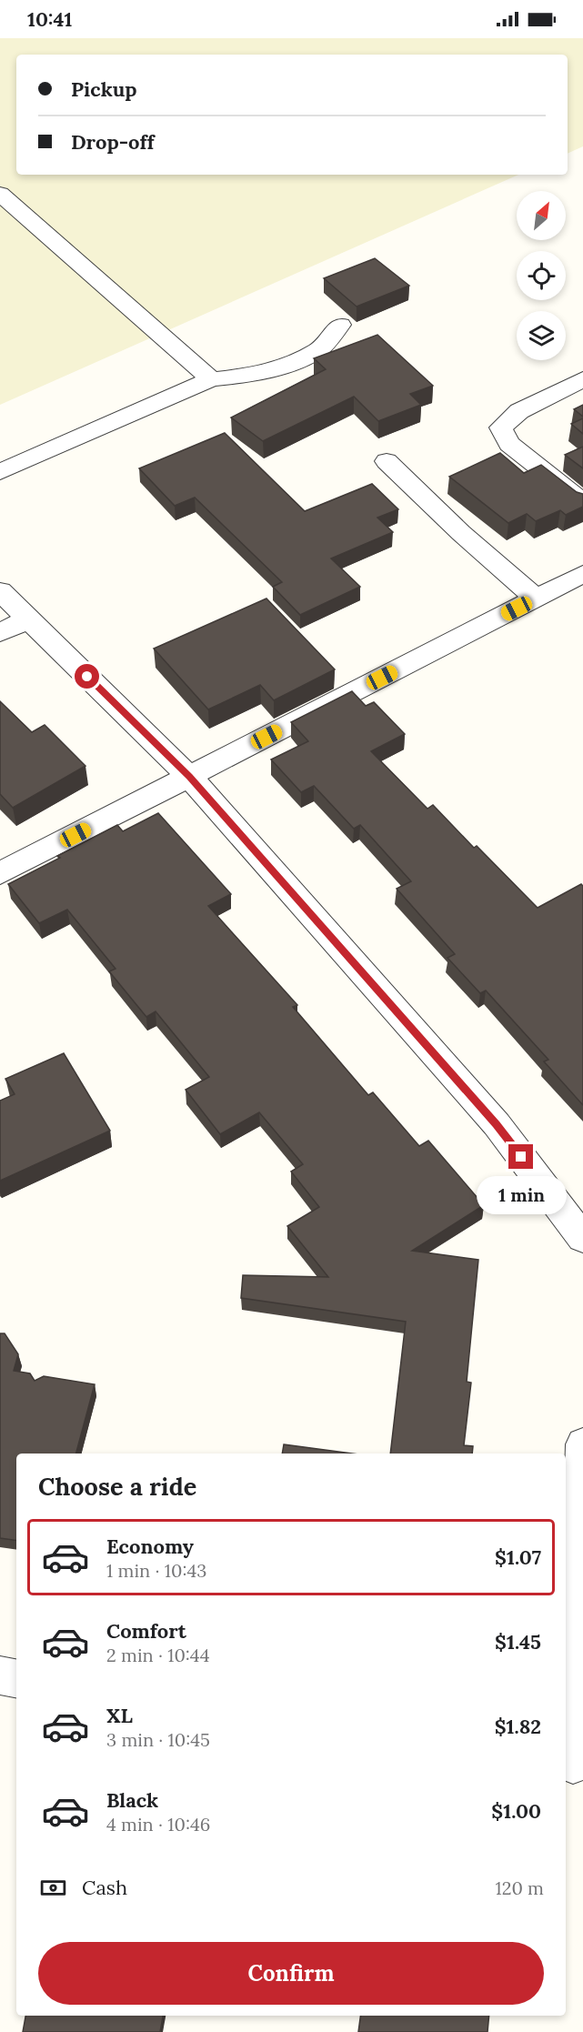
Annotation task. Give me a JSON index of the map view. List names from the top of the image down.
{
  "north": "top right",
  "page": {
    "status": "10:41",
    "banner": ["Pickup", "Drop-off"],
    "bubble": "1 min",
    "heading": "Choose a ride",
    "list": [
      {
        "name": "Economy",
        "note": "1 min · 10:43",
        "value": "$1.07"
      },
      {
        "name": "Comfort",
        "note": "2 min · 10:44",
        "value": "$1.45"
      },
      {
        "name": "XL",
        "note": "3 min · 10:45",
        "value": "$1.82"
      },
      {
        "name": "Black",
        "note": "4 min · 10:46",
        "value": "$1.00"
      }
    ],
    "pay": ["Cash", "120 m"],
    "buttons": "Confirm"
  }
}
